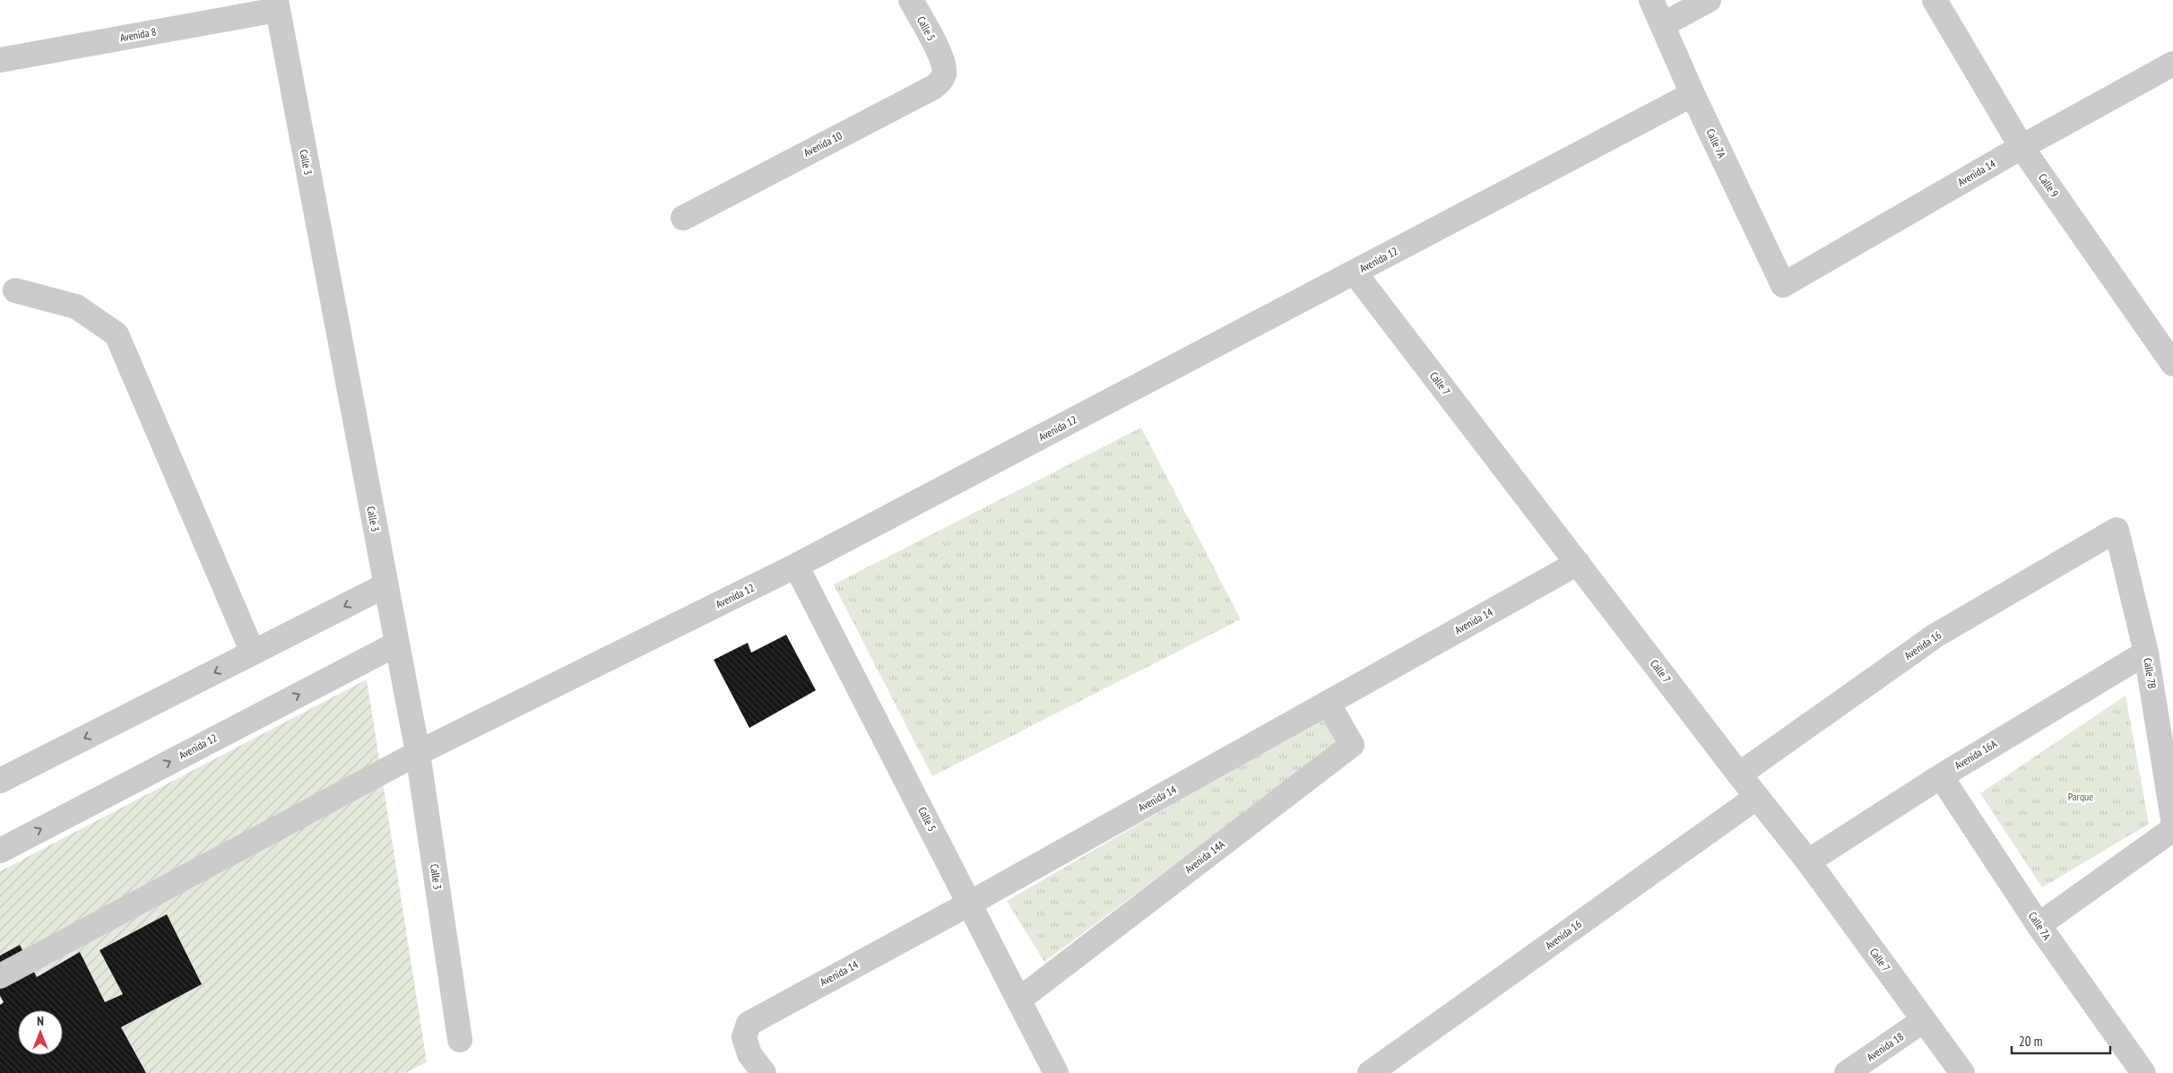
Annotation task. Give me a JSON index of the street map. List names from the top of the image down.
{
  "streets": {
    "street": [
      "Calle 5",
      "Avenida 8",
      "Calle 7A",
      "Avenida 10",
      "Calle 3",
      "Avenida 14",
      "Calle 9",
      "Avenida 12",
      "Calle 7",
      "Avenida 16",
      "Calle 7B",
      "Avenida 16A",
      "Avenida 14A",
      "Avenida 18"
    ]
  },
  "crossings": [
    ["Calle 5", "Avenida 10"],
    ["Calle 5", "Avenida 14"],
    ["Calle 5", "Avenida 12"],
    ["Calle 5", "Avenida 14A"],
    ["Avenida 8", "Calle 3"],
    ["Calle 7A", "Avenida 14"],
    ["Calle 7A", "Avenida 12"],
    ["Calle 7A", "Avenida 16A"],
    ["Calle 3", "Avenida 12"],
    ["Avenida 14", "Calle 9"],
    ["Avenida 14", "Calle 7"],
    ["Avenida 14", "Avenida 14A"],
    ["Avenida 12", "Calle 7"],
    ["Calle 7", "Avenida 16"],
    ["Calle 7", "Avenida 16A"],
    ["Calle 7", "Avenida 18"],
    ["Avenida 16", "Calle 7B"],
    ["Calle 7B", "Avenida 16A"]
  ],
  "parks": ["Parque"],
  "scale_bar": "20 m",
  "north": "top"
}
